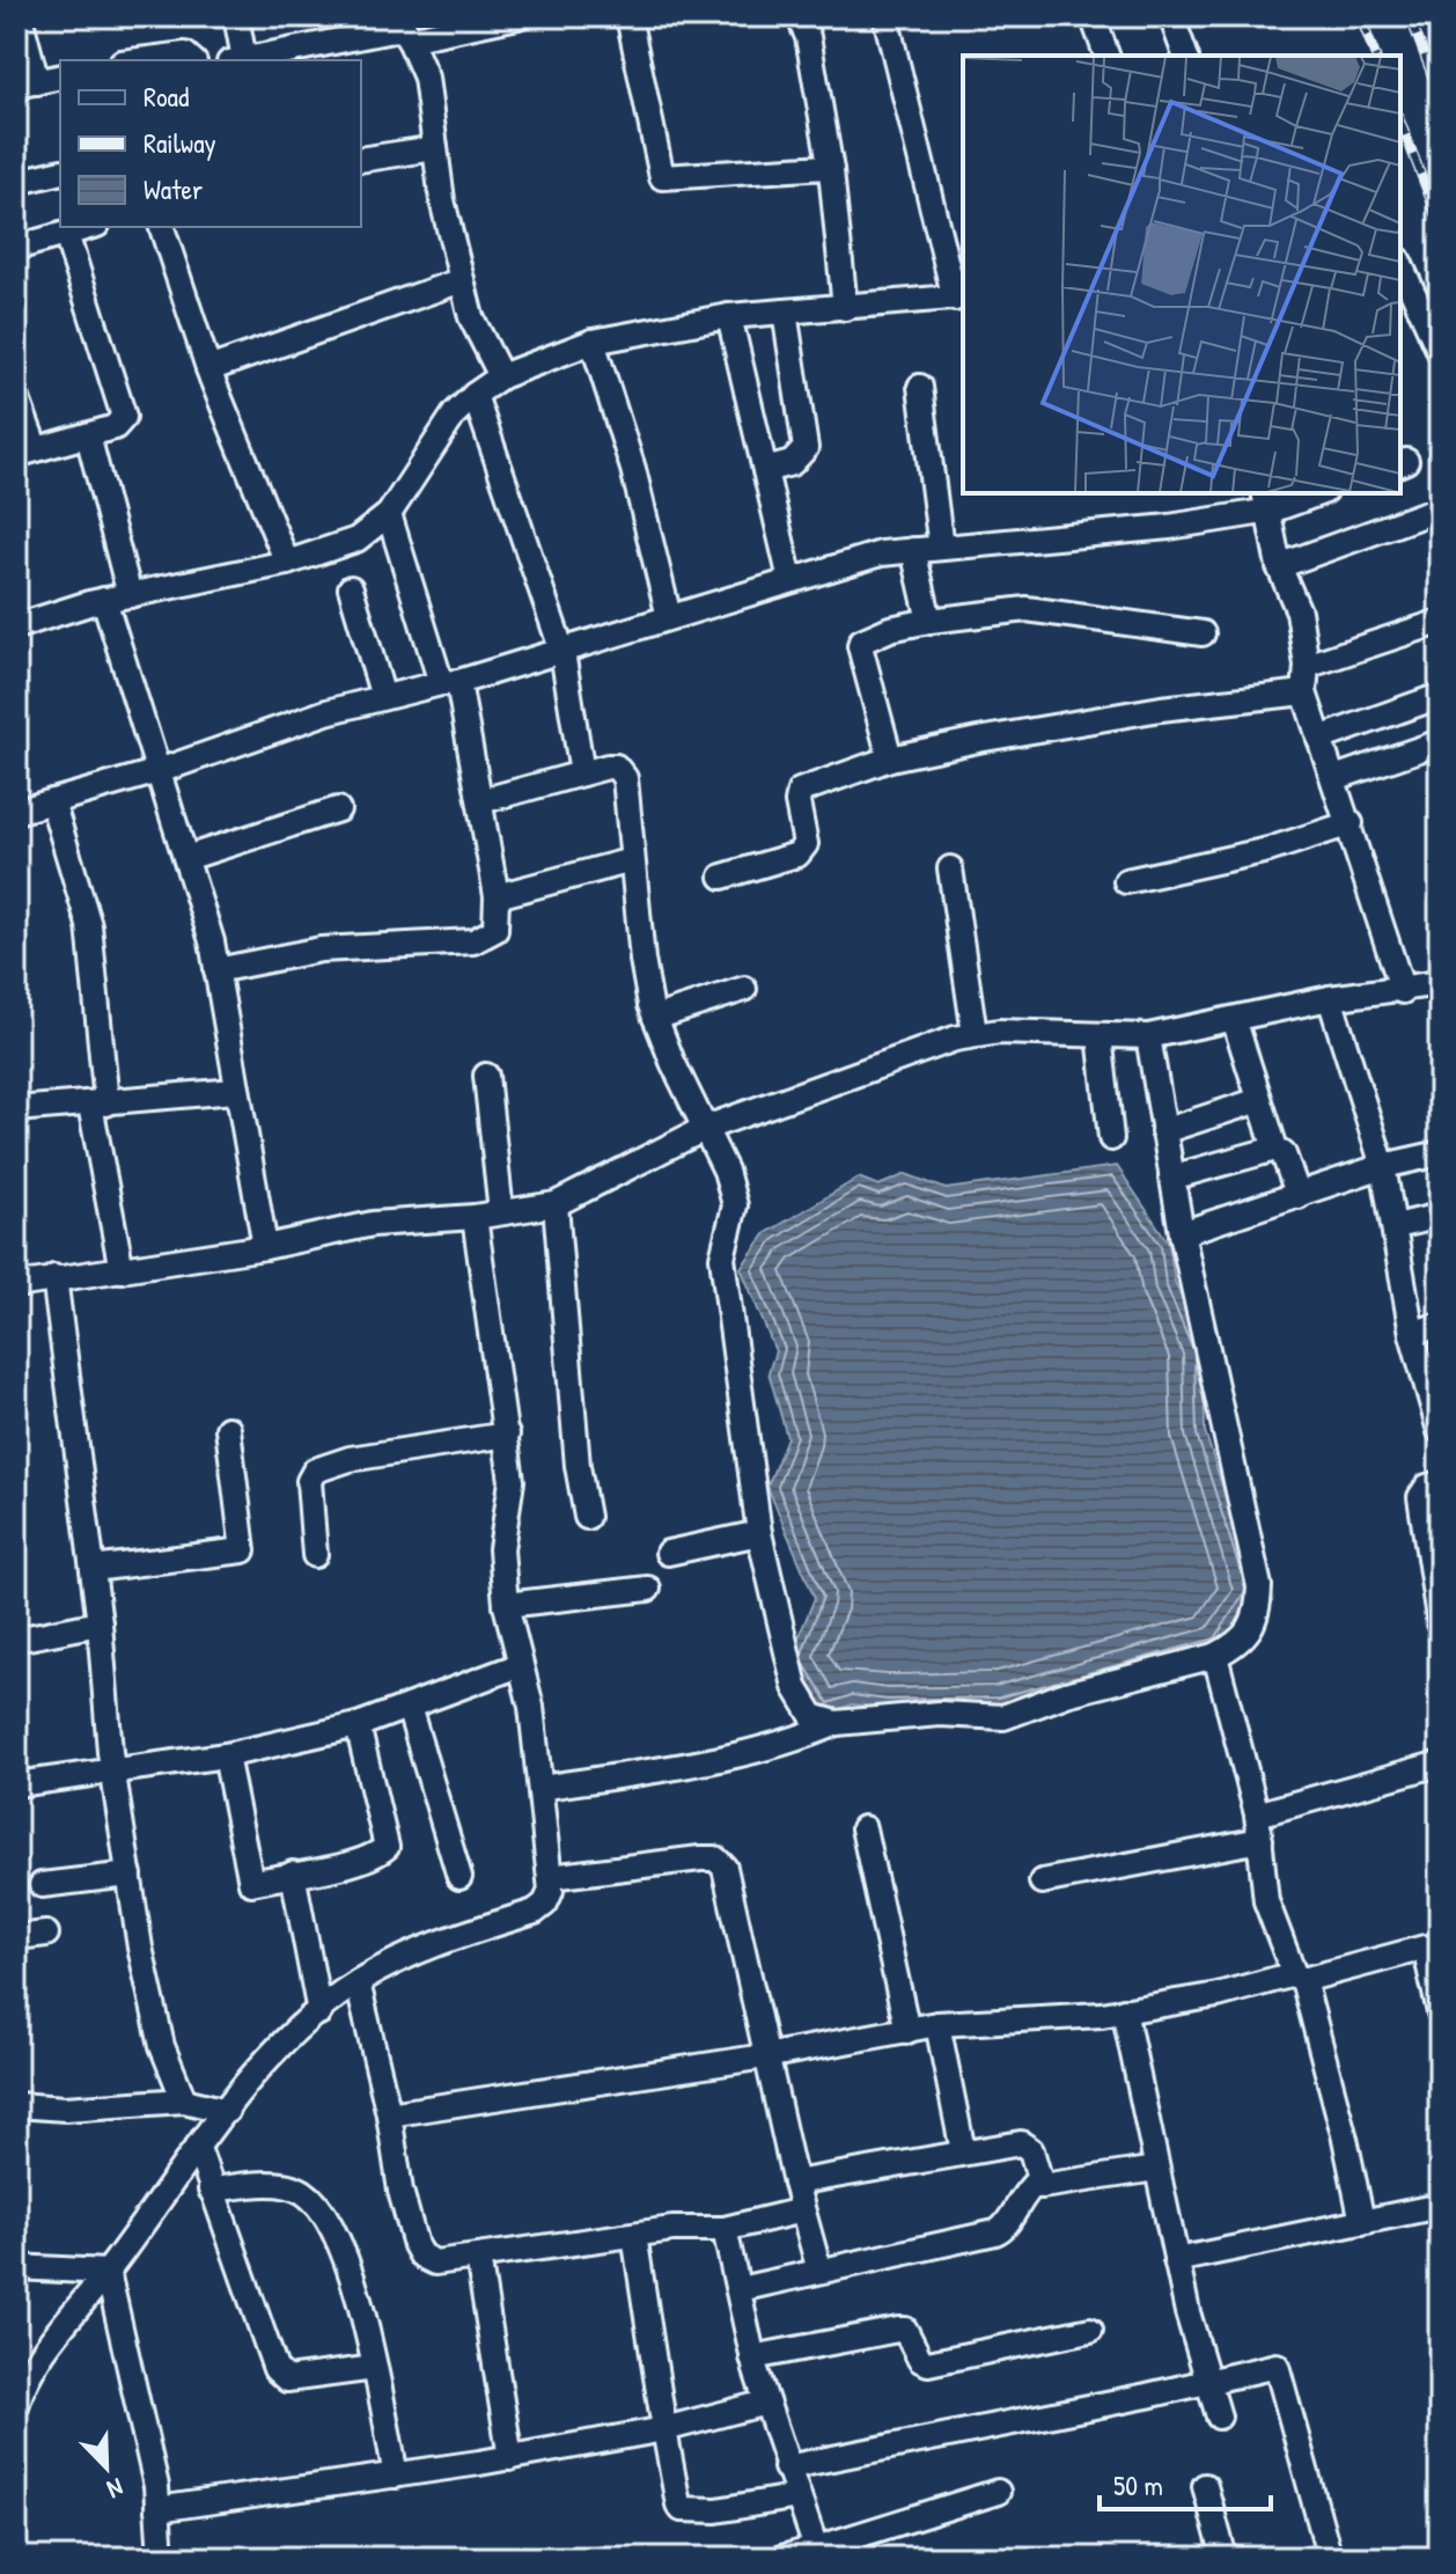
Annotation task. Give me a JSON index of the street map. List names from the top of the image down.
{
  "legend": ["Road", "Railway", "Water"],
  "scale_bar": "50 m",
  "north": "bottom right"
}
